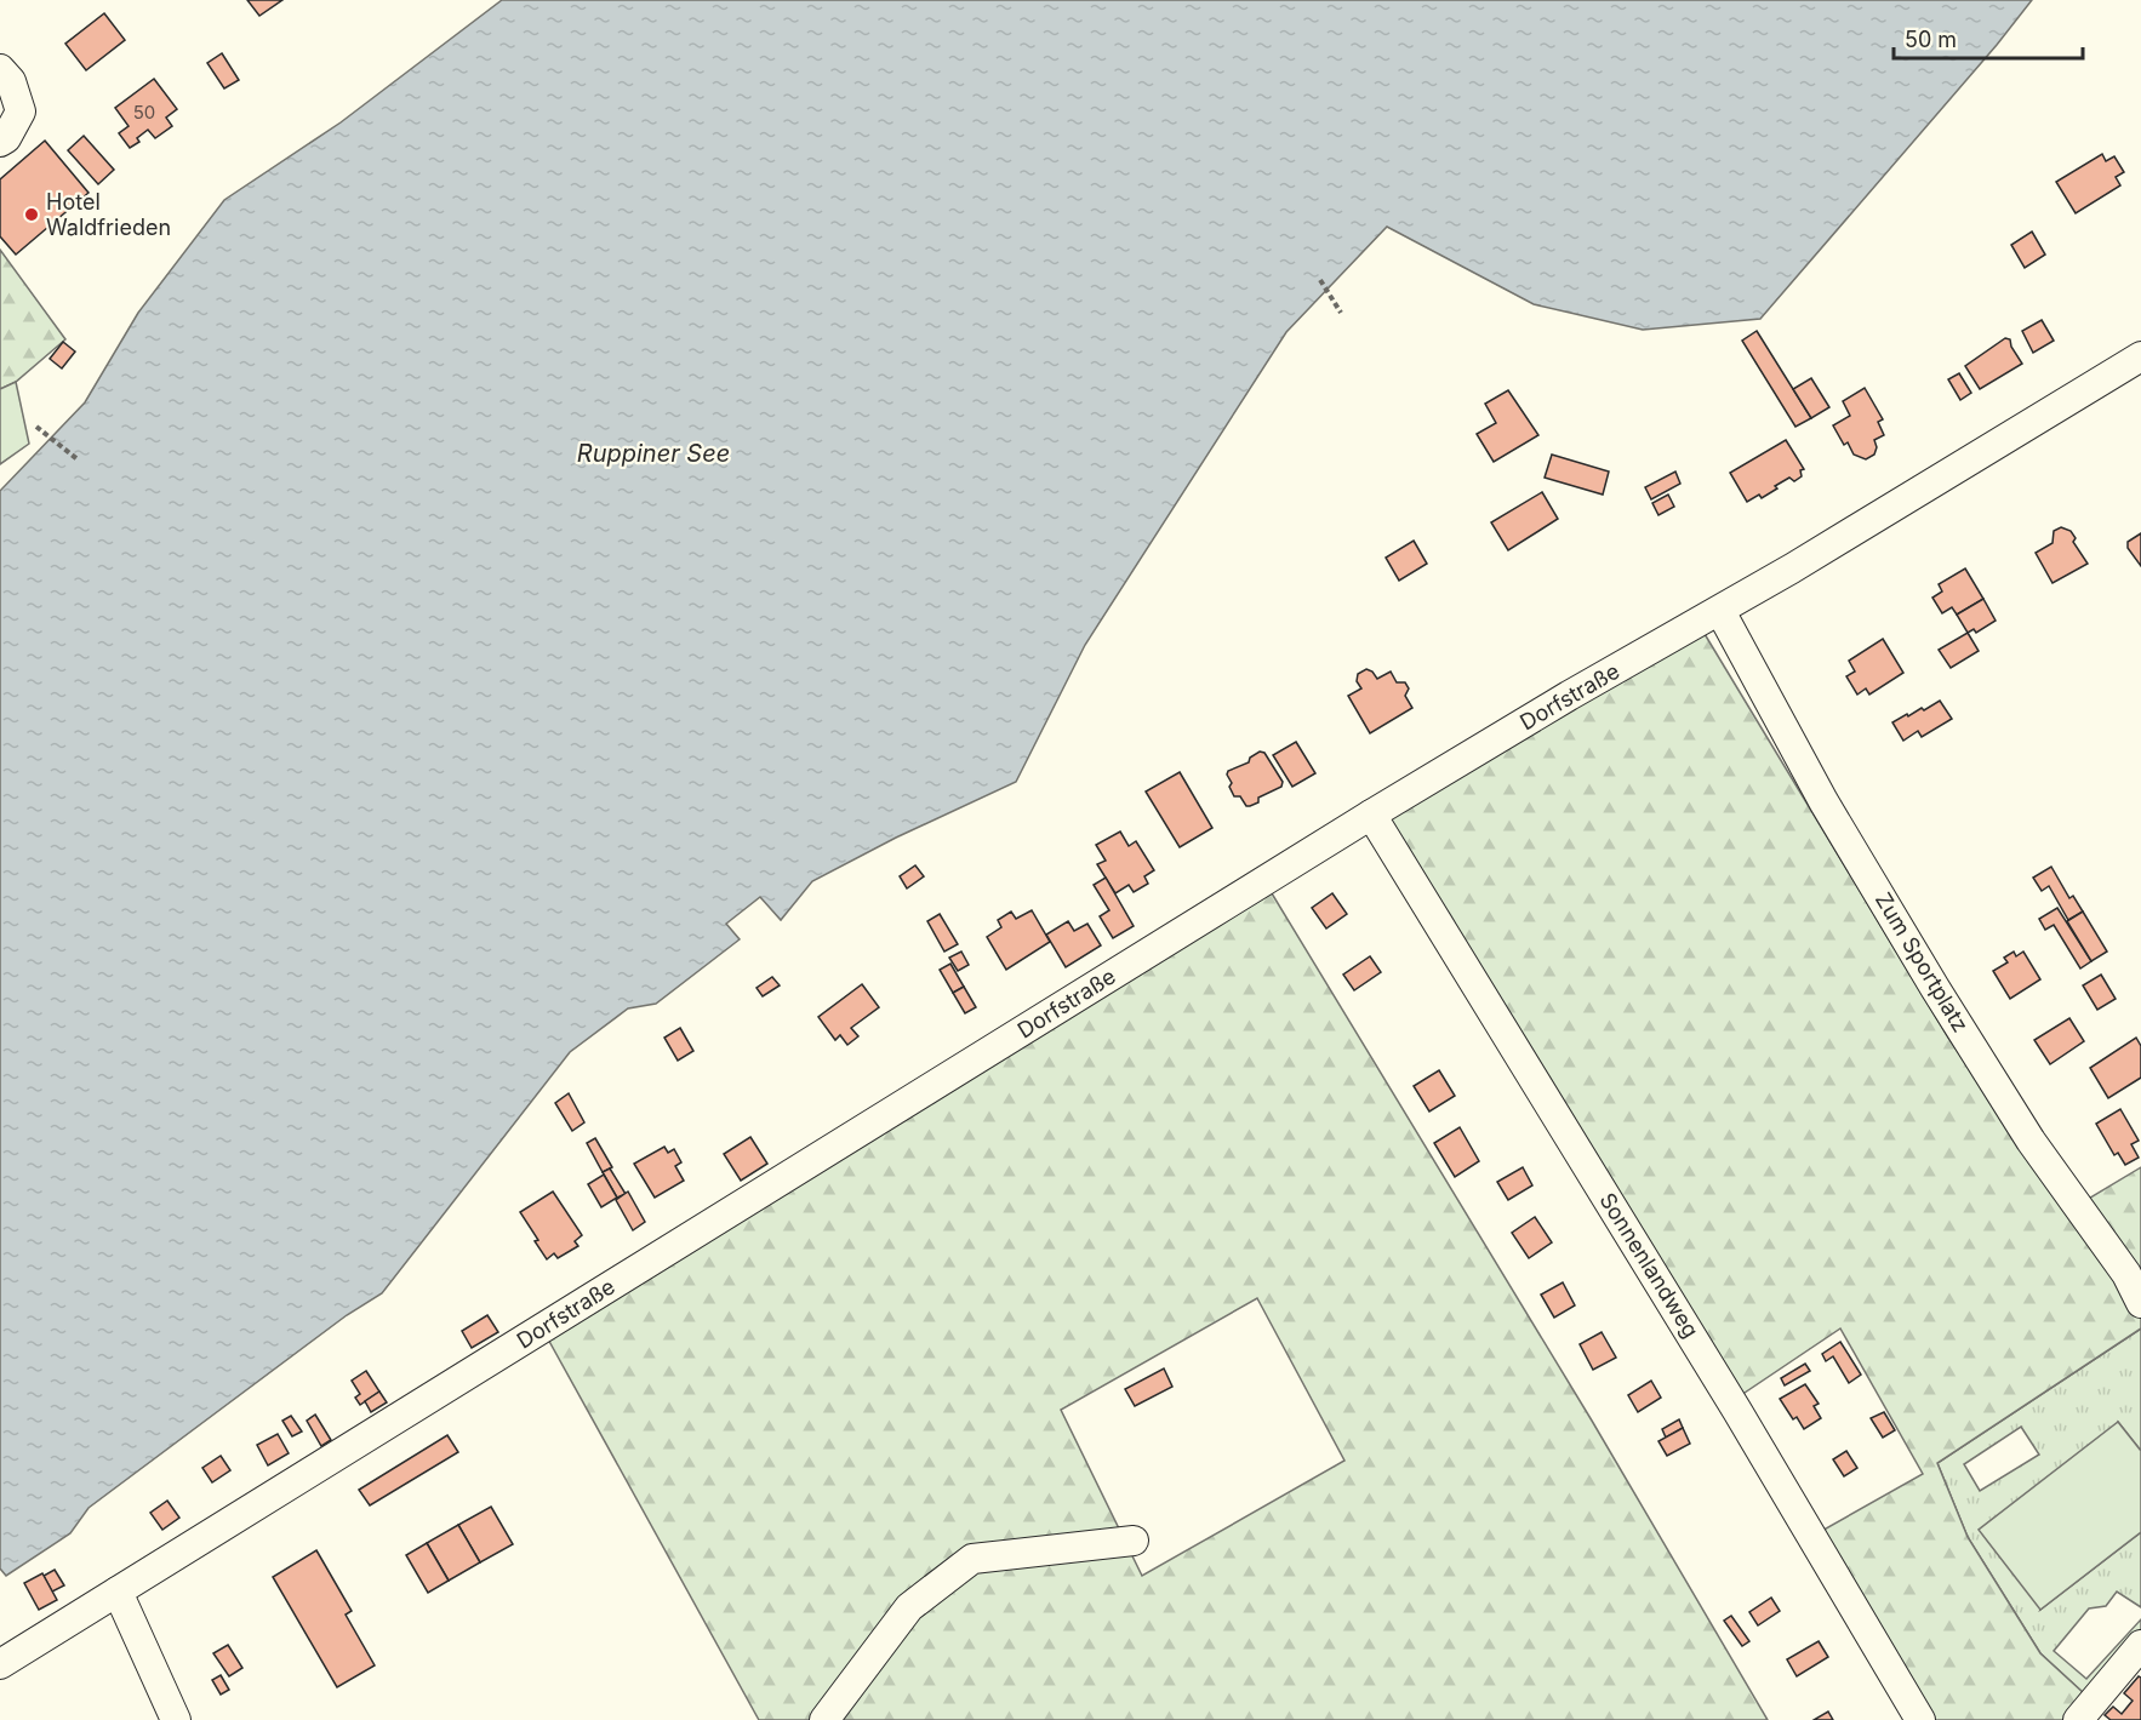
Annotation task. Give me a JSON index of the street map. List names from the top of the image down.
{
  "streets": {
    "street": ["Dorfstraße", "Zum Sportplatz", "Sonnenlandweg"]
  },
  "crossings": [
    ["Dorfstraße", "Zum Sportplatz"],
    ["Dorfstraße", "Sonnenlandweg"]
  ],
  "water": ["Ruppiner See"],
  "places": ["Hotel Waldfrieden"],
  "house_numbers": ["50"],
  "scale_bar": "50 m"
}
